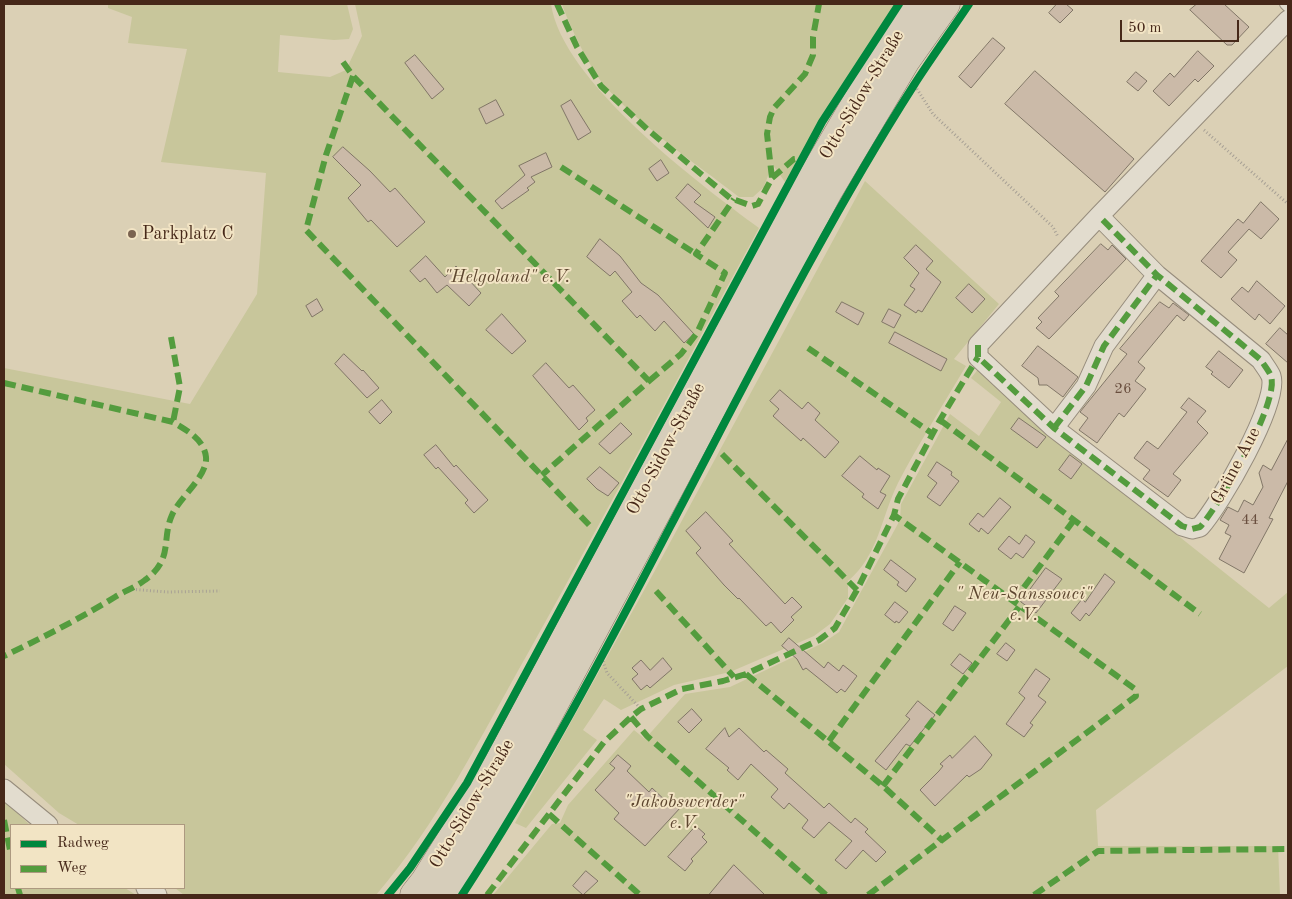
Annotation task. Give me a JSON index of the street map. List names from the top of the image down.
{
  "streets": {
    "main road": ["Otto-Sidow-Straße"],
    "street": ["Grüne Aue"]
  },
  "parks": ["\"Helgoland\" e.V.", "\" Neu-Sanssouci\" e.V.", "\"Jakobswerder\" e.V."],
  "places": ["Parkplatz C"],
  "house_numbers": ["26", "44"],
  "legend": ["Radweg", "Weg"],
  "scale_bar": "50 m"
}
